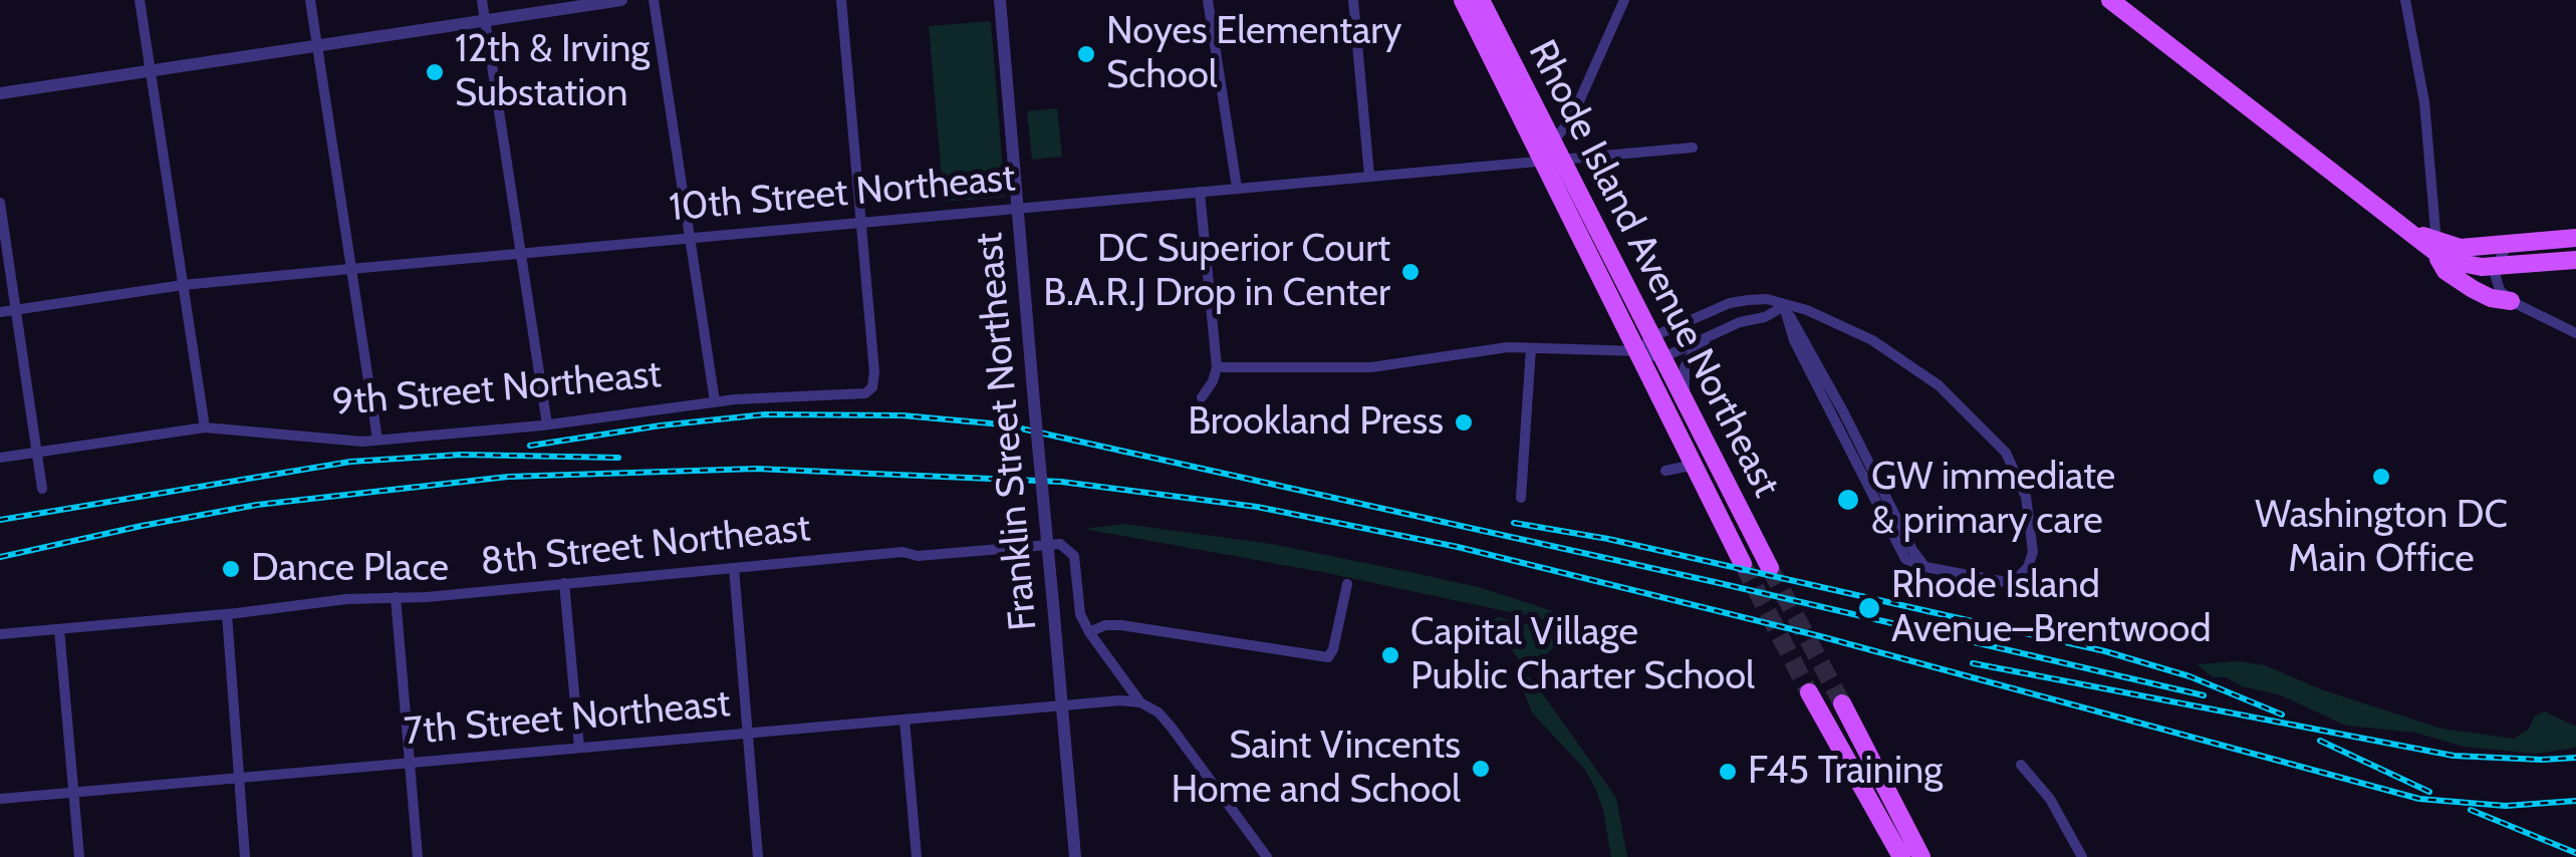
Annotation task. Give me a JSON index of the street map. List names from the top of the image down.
{
  "streets": {
    "main road": ["Rhode Island Avenue Northeast"],
    "street": [
      "10th Street Northeast",
      "9th Street Northeast",
      "Franklin Street Northeast",
      "8th Street Northeast",
      "7th Street Northeast"
    ]
  },
  "crossings": [
    ["10th Street Northeast", "Rhode Island Avenue Northeast"],
    ["10th Street Northeast", "9th Street Northeast"],
    ["10th Street Northeast", "Franklin Street Northeast"],
    ["Franklin Street Northeast", "7th Street Northeast"]
  ],
  "places": [
    "Noyes Elementary School",
    "12th & Irving Substation",
    "DC Superior Court B.A.R.J Drop in Center",
    "Brookland Press",
    "Washington DC Main Office",
    "GW immediate & primary care",
    "Dance Place",
    "Rhode Island Avenue–Brentwood",
    "Capital Village Public Charter School",
    "Saint Vincents Home and School",
    "F45 Training"
  ]
}
